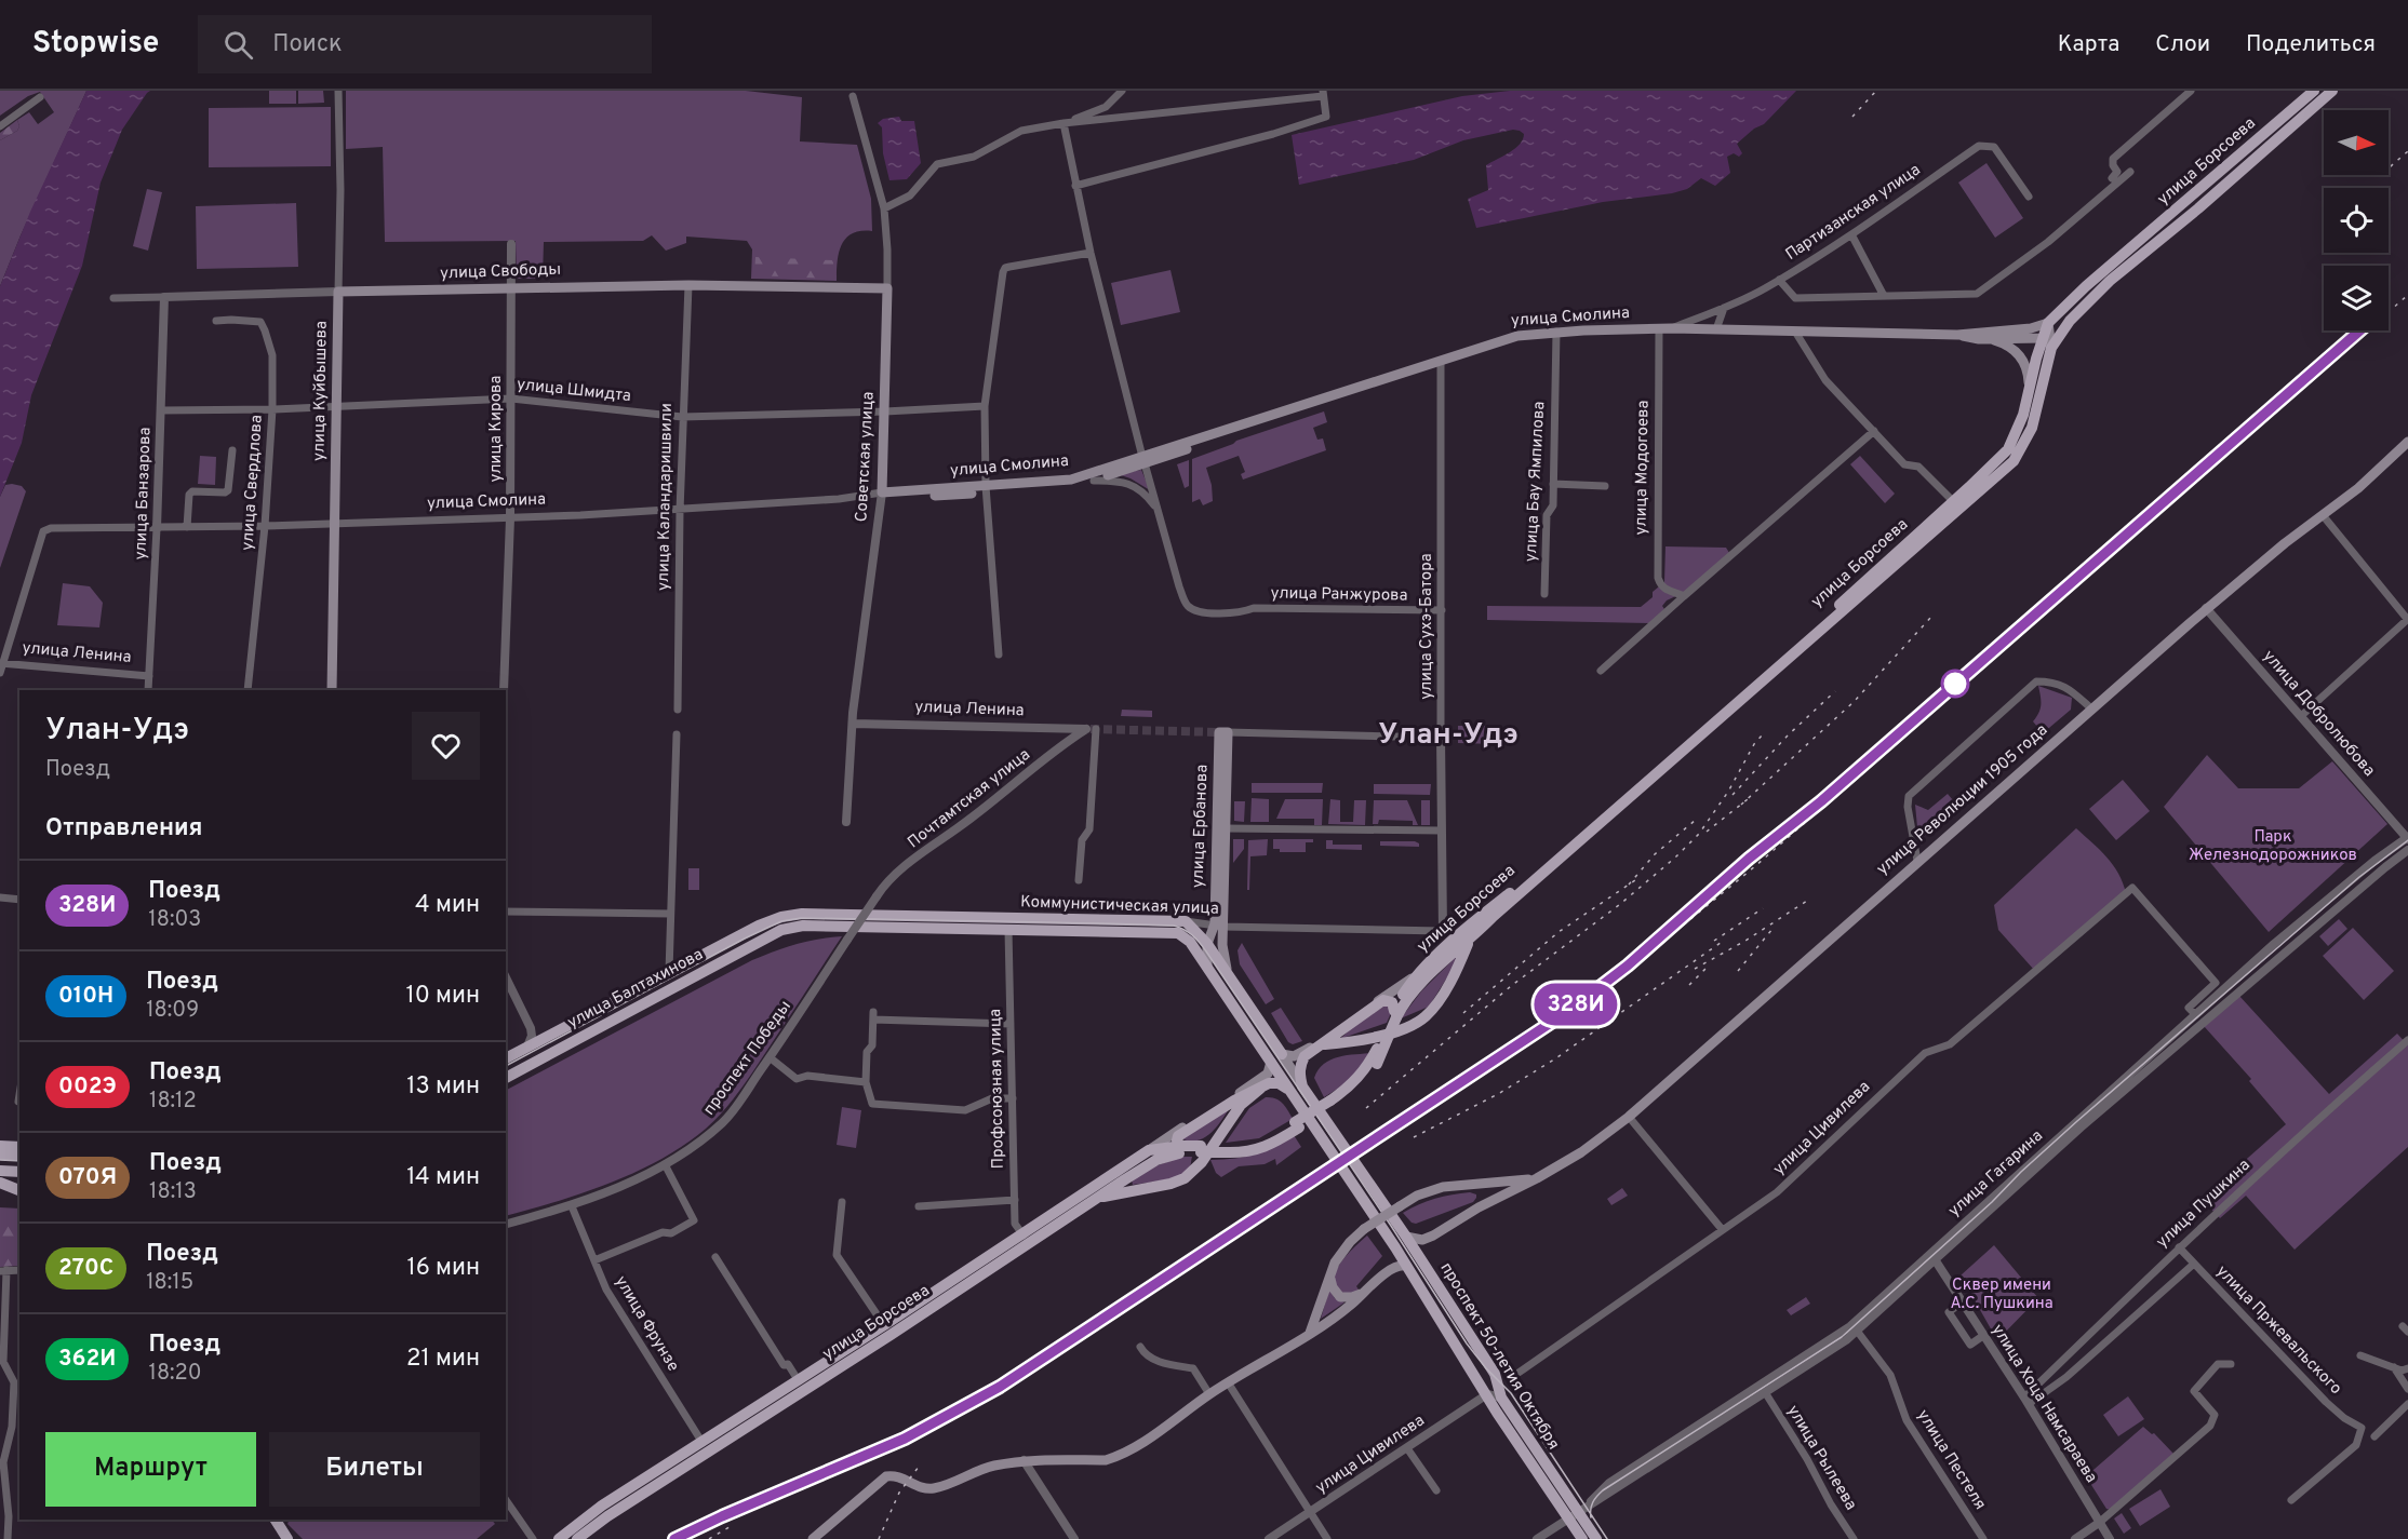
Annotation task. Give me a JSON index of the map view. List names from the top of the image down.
{
  "streets": {
    "main road": [
      "улица Борсоева",
      "улица Свободы",
      "улица Смолина",
      "улица Куйбышева",
      "Советская улица",
      "улица Революции 1905 года",
      "улица Ербанова",
      "Коммунистическая улица",
      "улица Балтахинова",
      "проспект 50-летия Октября"
    ],
    "street": [
      "Партизанская улица",
      "улица Шмидта",
      "улица Кирова",
      "улица Модогоева",
      "улица Бау Ямпилова",
      "улица Свердлова",
      "улица Банзарова",
      "улица Каландаришвили",
      "улица Ранжурова",
      "улица Сухэ-Батора",
      "улица Ленина",
      "улица Добролюбова",
      "Почтамтская улица",
      "проспект Победы",
      "Профсоюзная улица",
      "улица Цивилева",
      "улица Гагарина",
      "улица Пушкина",
      "улица Фрунзе",
      "улица Пржевальского",
      "улица Хоца Намсараева",
      "улица Рылеева",
      "улица Пестеля"
    ]
  },
  "crossings": [
    ["улица Борсоева", "улица Смолина"],
    ["улица Борсоева", "Профсоюзная улица"],
    ["улица Борсоева", "улица Фрунзе"],
    ["Партизанская улица", "улица Смолина"],
    ["улица Свободы", "улица Куйбышева"],
    ["улица Свободы", "улица Кирова"],
    ["улица Свободы", "Советская улица"],
    ["улица Свободы", "улица Банзарова"],
    ["улица Свободы", "улица Каландаришвили"],
    ["улица Смолина", "улица Куйбышева"],
    ["улица Смолина", "улица Кирова"],
    ["улица Смолина", "Советская улица"],
    ["улица Смолина", "улица Модогоева"],
    ["улица Смолина", "улица Бау Ямпилова"],
    ["улица Смолина", "улица Свердлова"],
    ["улица Смолина", "улица Банзарова"],
    ["улица Смолина", "улица Каландаришвили"],
    ["улица Смолина", "улица Сухэ-Батора"],
    ["улица Смолина", "улица Ленина"],
    ["улица Куйбышева", "улица Шмидта"],
    ["улица Шмидта", "улица Кирова"],
    ["улица Шмидта", "Советская улица"],
    ["улица Шмидта", "улица Свердлова"],
    ["улица Шмидта", "улица Банзарова"],
    ["улица Шмидта", "улица Каландаришвили"],
    ["Советская улица", "улица Ленина"],
    ["улица Банзарова", "улица Ленина"],
    ["улица Ранжурова", "улица Сухэ-Батора"],
    ["улица Сухэ-Батора", "Коммунистическая улица"],
    ["улица Ленина", "Почтамтская улица"],
    ["улица Добролюбова", "улица Революции 1905 года"],
    ["улица Добролюбова", "улица Гагарина"],
    ["Почтамтская улица", "проспект Победы"],
    ["улица Революции 1905 года", "проспект 50-летия Октября"],
    ["улица Ербанова", "Коммунистическая улица"],
    ["Коммунистическая улица", "улица Балтахинова"],
    ["Коммунистическая улица", "Профсоюзная улица"],
    ["проспект Победы", "улица Фрунзе"],
    ["улица Цивилева", "улица Гагарина"],
    ["улица Цивилева", "проспект 50-летия Октября"],
    ["улица Гагарина", "проспект 50-летия Октября"],
    ["улица Гагарина", "улица Хоца Намсараева"],
    ["улица Гагарина", "улица Рылеева"],
    ["улица Гагарина", "улица Пестеля"],
    ["улица Пушкина", "улица Пржевальского"],
    ["улица Пушкина", "улица Хоца Намсараева"]
  ],
  "districts": ["Улан-Удэ"],
  "parks": ["Парк Железнодорожников", "Сквер имени А.С. Пушкина"],
  "north": "right",
  "page": {
    "header": "Stopwise",
    "search": "Поиск",
    "nav": ["Карта", "Слои", "Поделиться"],
    "on_map": "328И",
    "heading": [
      ["Улан-Удэ", "Поезд"],
      "Отправления"
    ],
    "list": [
      {
        "mark": "328И",
        "name": "Поезд",
        "note": "18:03",
        "value": "4 мин"
      },
      {
        "mark": "010Н",
        "name": "Поезд",
        "note": "18:09",
        "value": "10 мин"
      },
      {
        "mark": "002Э",
        "name": "Поезд",
        "note": "18:12",
        "value": "13 мин"
      },
      {
        "mark": "070Я",
        "name": "Поезд",
        "note": "18:13",
        "value": "14 мин"
      },
      {
        "mark": "270С",
        "name": "Поезд",
        "note": "18:15",
        "value": "16 мин"
      },
      {
        "mark": "362И",
        "name": "Поезд",
        "note": "18:20",
        "value": "21 мин"
      }
    ],
    "buttons": ["Маршрут", "Билеты"]
  }
}
